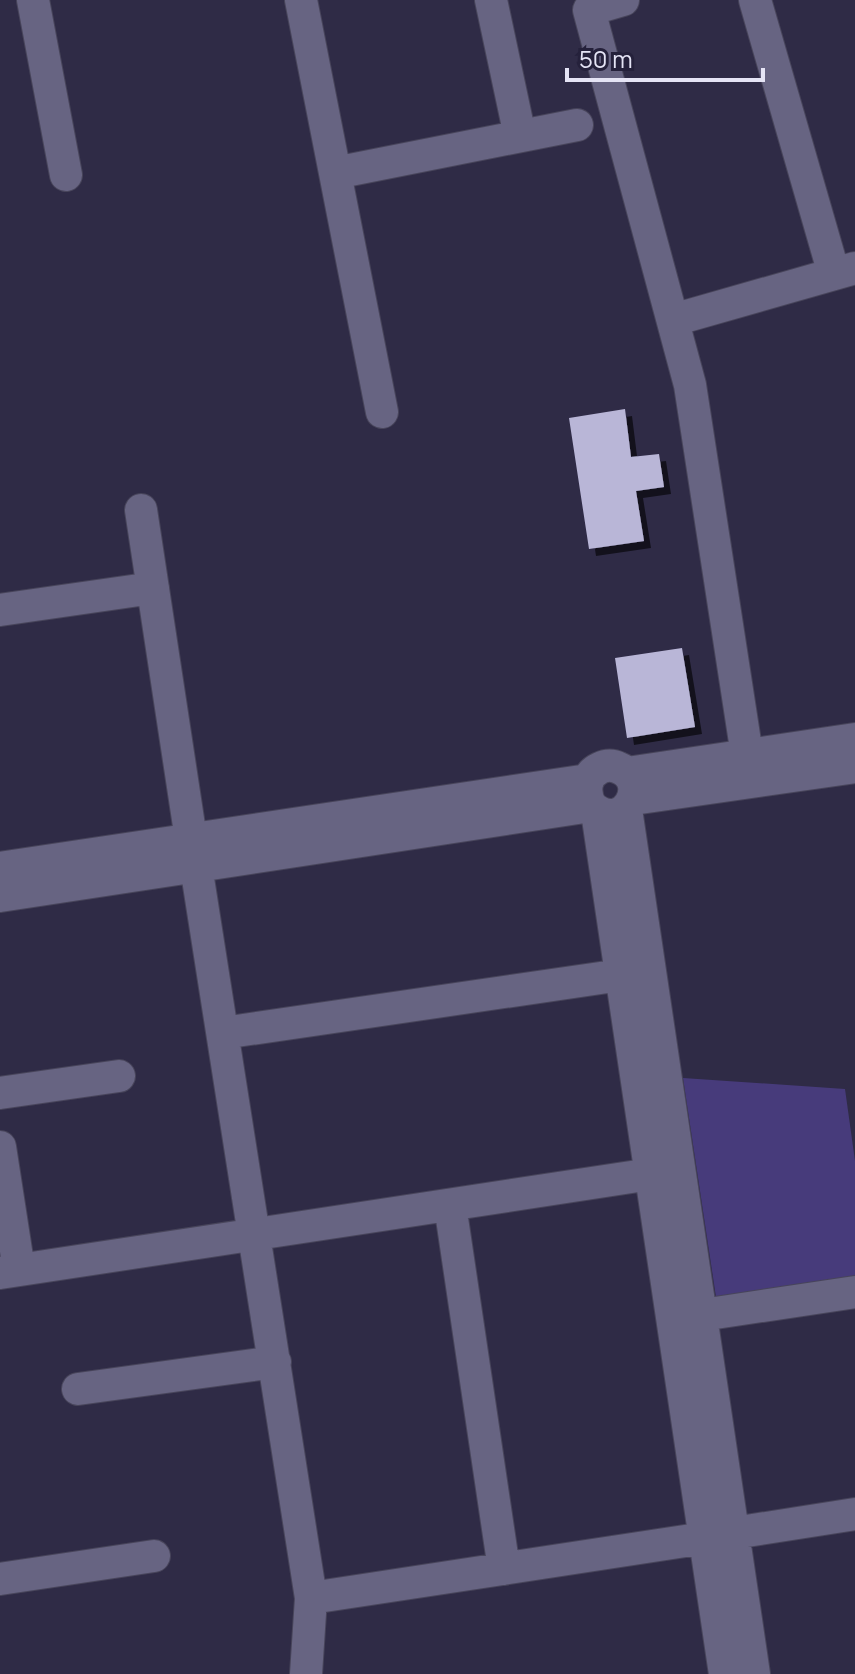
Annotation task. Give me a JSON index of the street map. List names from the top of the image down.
{
  "scale_bar": "50 m"
}
